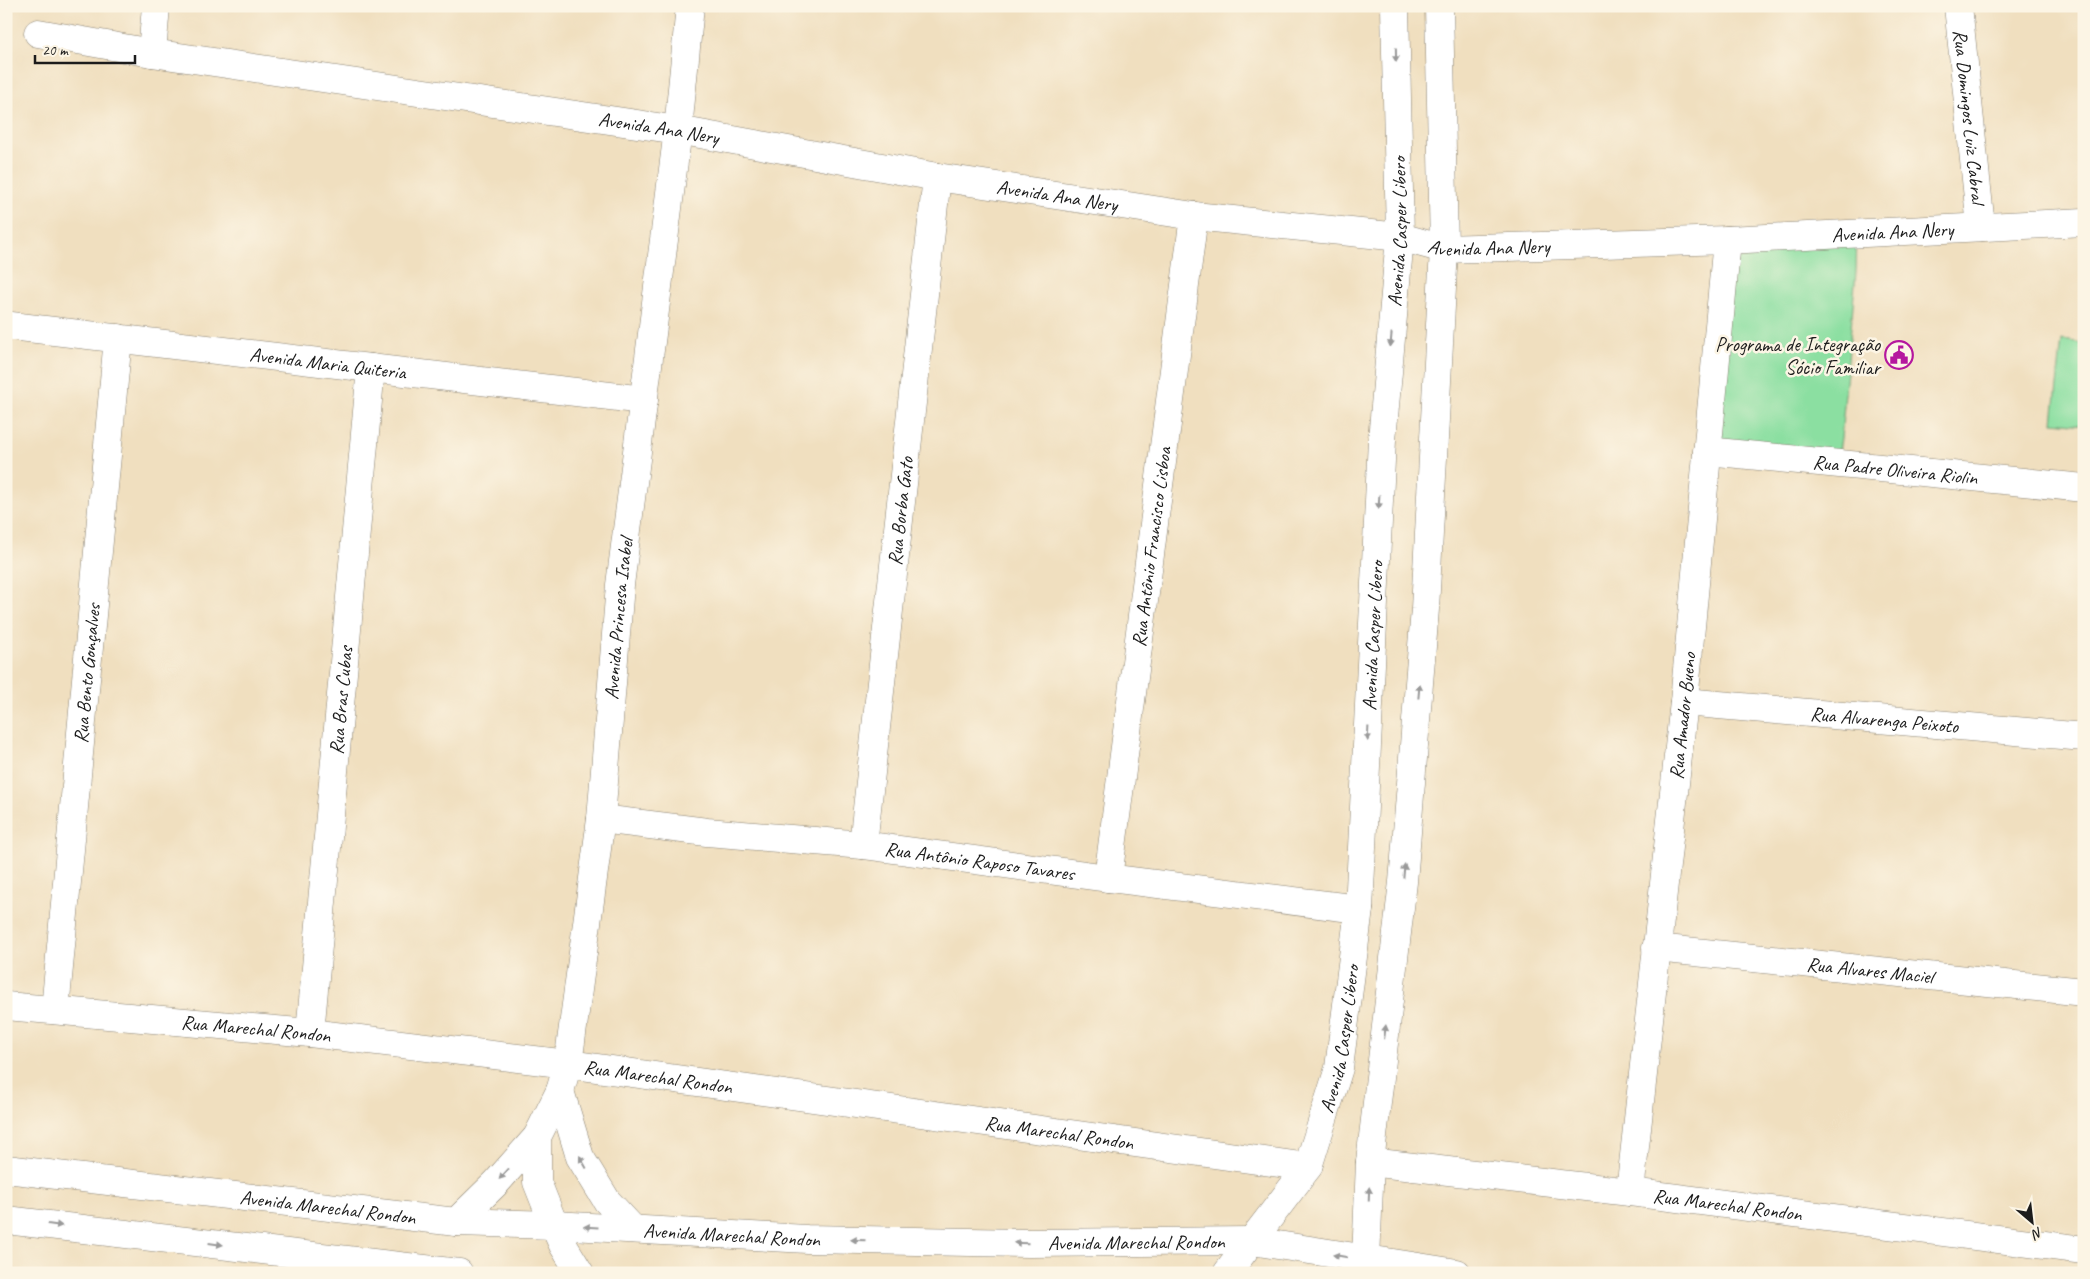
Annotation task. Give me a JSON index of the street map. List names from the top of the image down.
{
  "streets": {
    "street": [
      "Rua Domingos Luiz Cabral",
      "Avenida Ana Nery",
      "Avenida Casper Libero",
      "Avenida Maria Quiteria",
      "Rua Padre Oliveira Riolin",
      "Rua Borba Gato",
      "Rua Antônio Francisco Lisboa",
      "Avenida Princesa Isabel",
      "Rua Bento Gonçalves",
      "Rua Bras Cubas",
      "Rua Amador Bueno",
      "Rua Alvarenga Peixoto",
      "Rua Antônio Raposo Tavares",
      "Rua Alvares Maciel",
      "Rua Marechal Rondon",
      "Avenida Marechal Rondon"
    ]
  },
  "crossings": [
    ["Rua Domingos Luiz Cabral", "Avenida Ana Nery"],
    ["Avenida Ana Nery", "Avenida Casper Libero"],
    ["Avenida Ana Nery", "Rua Borba Gato"],
    ["Avenida Ana Nery", "Rua Antônio Francisco Lisboa"],
    ["Avenida Ana Nery", "Avenida Princesa Isabel"],
    ["Avenida Ana Nery", "Rua Amador Bueno"],
    ["Avenida Casper Libero", "Rua Antônio Raposo Tavares"],
    ["Avenida Casper Libero", "Rua Marechal Rondon"],
    ["Avenida Casper Libero", "Avenida Marechal Rondon"],
    ["Avenida Maria Quiteria", "Avenida Princesa Isabel"],
    ["Avenida Maria Quiteria", "Rua Bento Gonçalves"],
    ["Avenida Maria Quiteria", "Rua Bras Cubas"],
    ["Rua Padre Oliveira Riolin", "Rua Amador Bueno"],
    ["Rua Borba Gato", "Rua Antônio Raposo Tavares"],
    ["Rua Antônio Francisco Lisboa", "Rua Antônio Raposo Tavares"],
    ["Avenida Princesa Isabel", "Rua Antônio Raposo Tavares"],
    ["Avenida Princesa Isabel", "Rua Marechal Rondon"],
    ["Avenida Princesa Isabel", "Avenida Marechal Rondon"],
    ["Rua Bento Gonçalves", "Rua Marechal Rondon"],
    ["Rua Bras Cubas", "Rua Marechal Rondon"],
    ["Rua Amador Bueno", "Rua Alvarenga Peixoto"],
    ["Rua Amador Bueno", "Rua Alvares Maciel"],
    ["Rua Amador Bueno", "Rua Marechal Rondon"]
  ],
  "one_way": ["Avenida Marechal Rondon"],
  "places": {
    "public building": ["Programa de Integração Sócio Familiar"]
  },
  "scale_bar": "20 m",
  "north": "bottom right"
}
